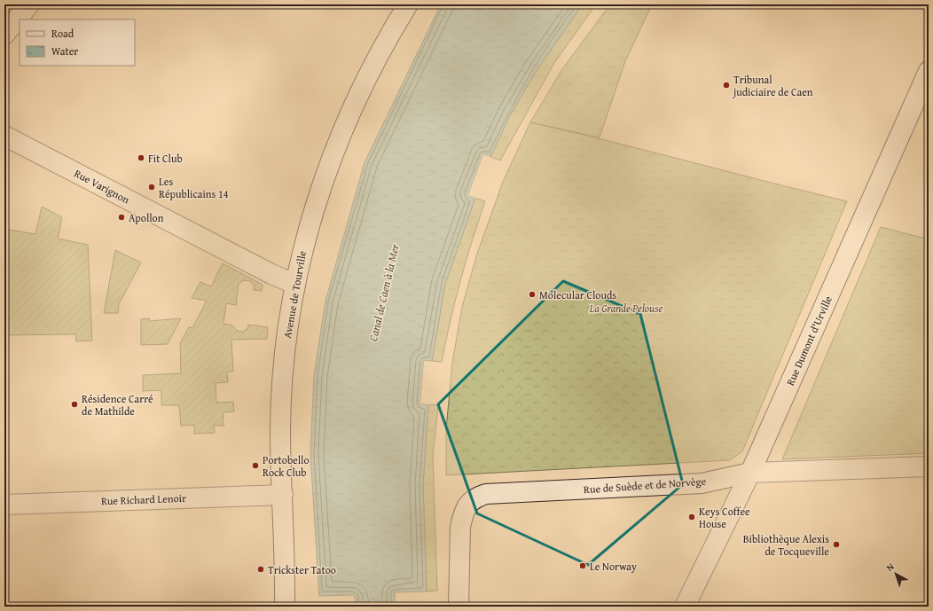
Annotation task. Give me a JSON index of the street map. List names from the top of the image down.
{
  "streets": {
    "street": [
      "Rue Varignon",
      "Avenue de Tourville",
      "Rue Dumont d'Urville",
      "Rue de Suède et de Norvège",
      "Rue Richard Lenoir"
    ]
  },
  "crossings": [
    ["Rue Varignon", "Avenue de Tourville"],
    ["Avenue de Tourville", "Rue Richard Lenoir"],
    ["Rue Dumont d'Urville", "Rue de Suède et de Norvège"]
  ],
  "water": ["Canal de Caen à la Mer"],
  "parks": ["La Grande Pelouse"],
  "places": [
    "Tribunal judiciaire de Caen",
    "Fit Club",
    "Les Républicains 14",
    "Apollon",
    "Molecular Clouds",
    "Résidence Carré de Mathilde",
    "Portobello Rock Club",
    "Keys Coffee House",
    "Bibliothèque Alexis de Tocqueville",
    "Le Norway",
    "Trickster Tatoo"
  ],
  "legend": ["Road", "Water"],
  "north": "top left"
}
